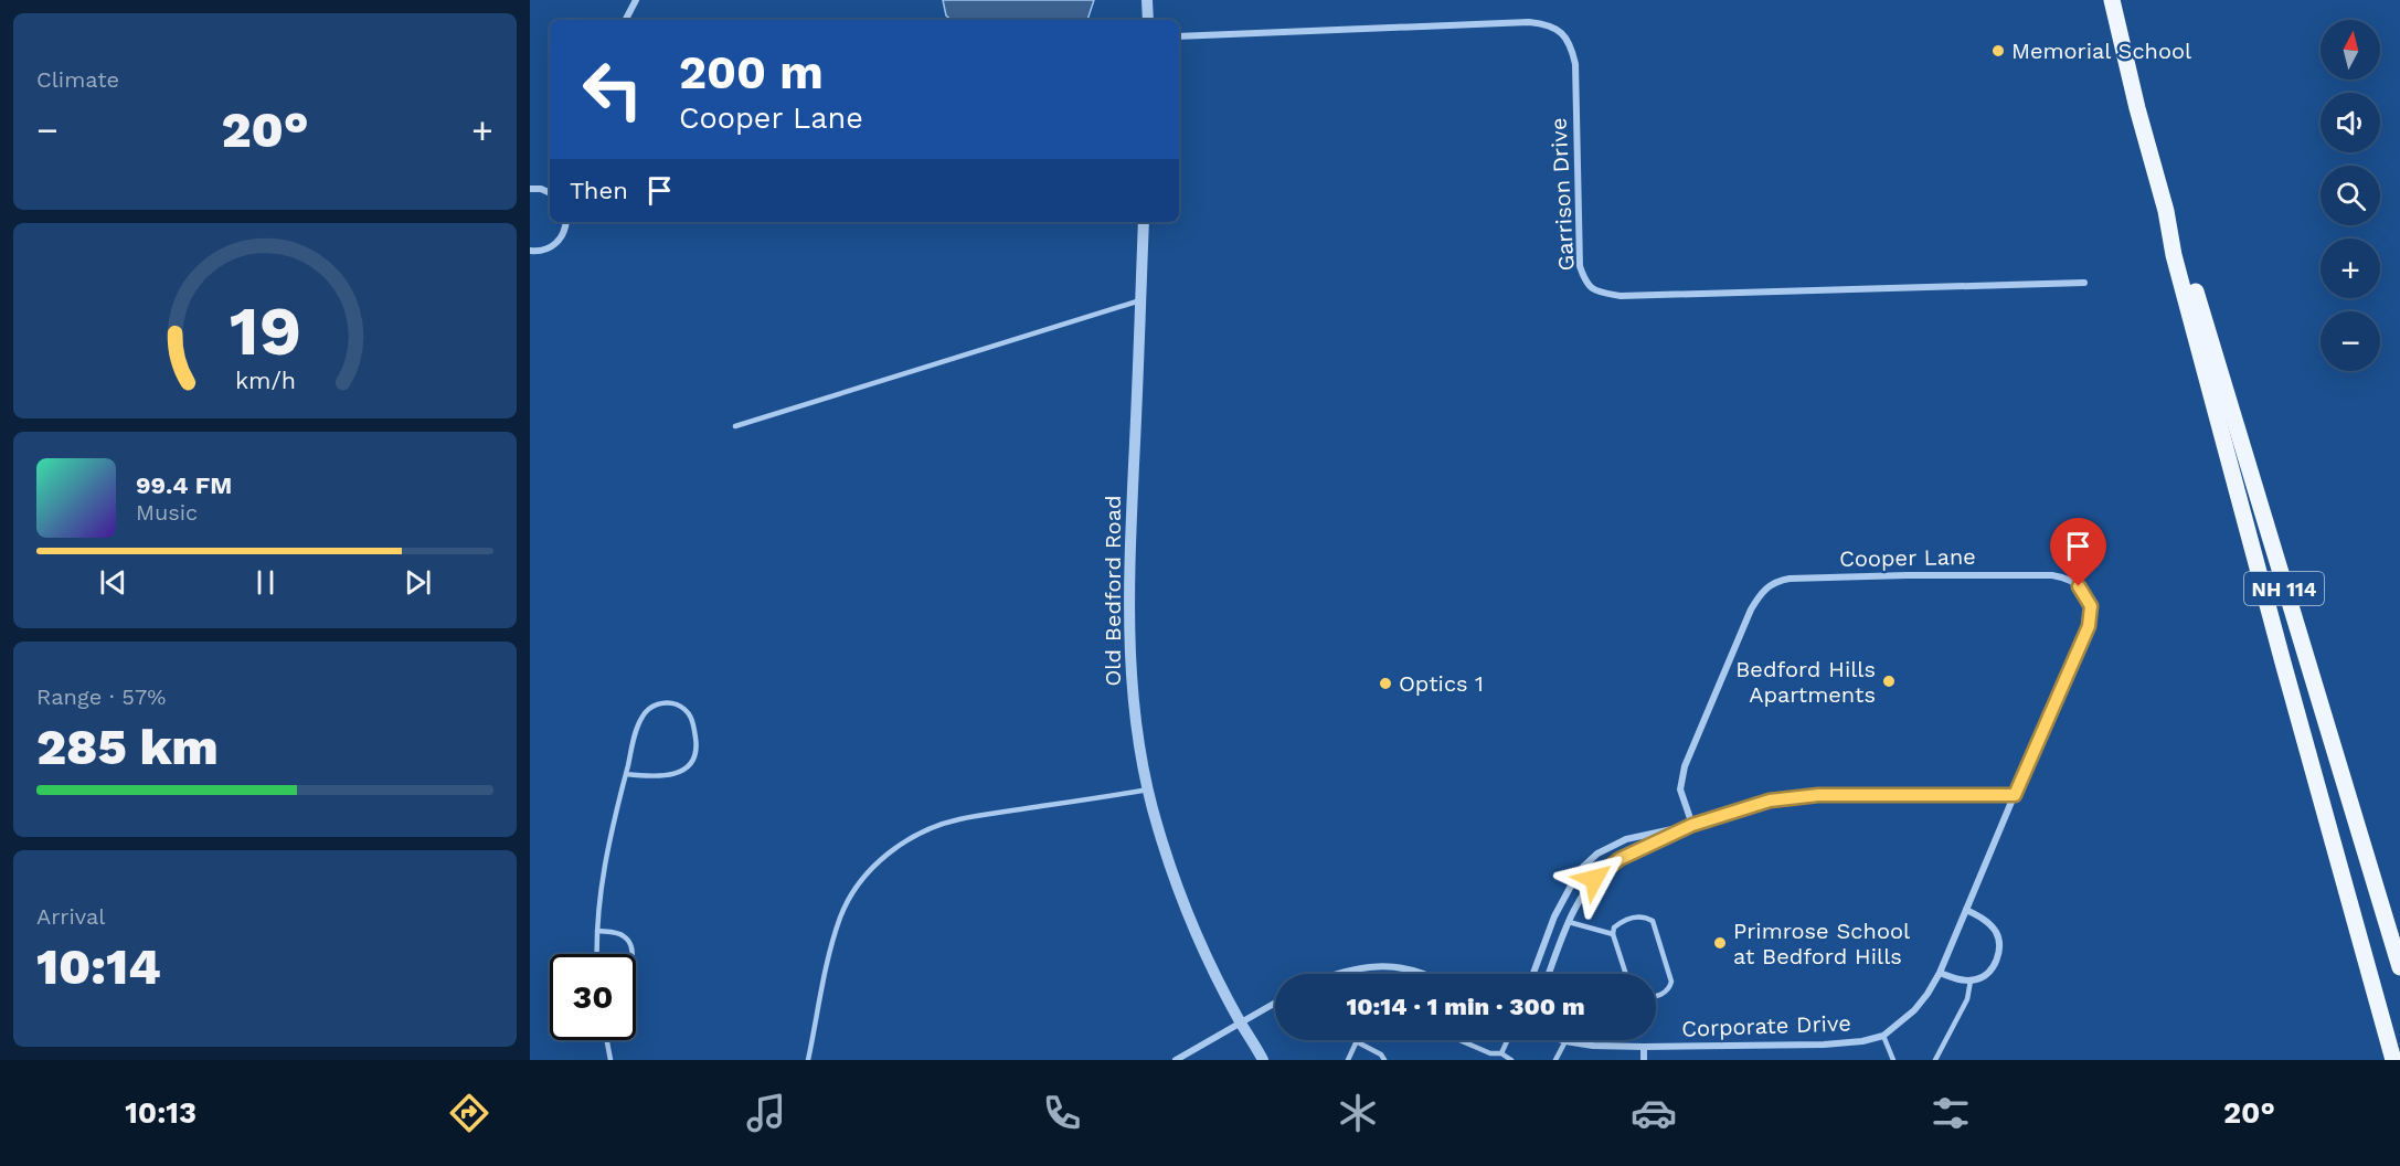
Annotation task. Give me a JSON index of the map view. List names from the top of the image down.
{
  "streets": {
    "main road": ["NH 114"],
    "street": [
      "Garrison Drive",
      "Cooper Lane",
      "Old Bedford Road",
      "Corporate Drive"
    ]
  },
  "crossings": [
    ["Cooper Lane", "Corporate Drive"]
  ],
  "places": [
    "Memorial School",
    "Bedford Hills Apartments",
    "Optics 1",
    "Primrose School at Bedford Hills"
  ],
  "north": "top",
  "page": {
    "tile": [
      "Climate",
      ["Range · 57%", "285 km"],
      ["Arrival", "10:14"]
    ],
    "map_buttons": ["+", "−"],
    "turn": ["200 m", "Cooper Lane"],
    "heat": ["−", "20°", "+"],
    "then": "Then",
    "song": ["99.4 FM", "Music"],
    "limit": "30",
    "trip": "10:14 · 1 min · 300 m",
    "tabs": ["10:13", "20°"],
    "gauge": ["19", "km/h"]
  }
}
